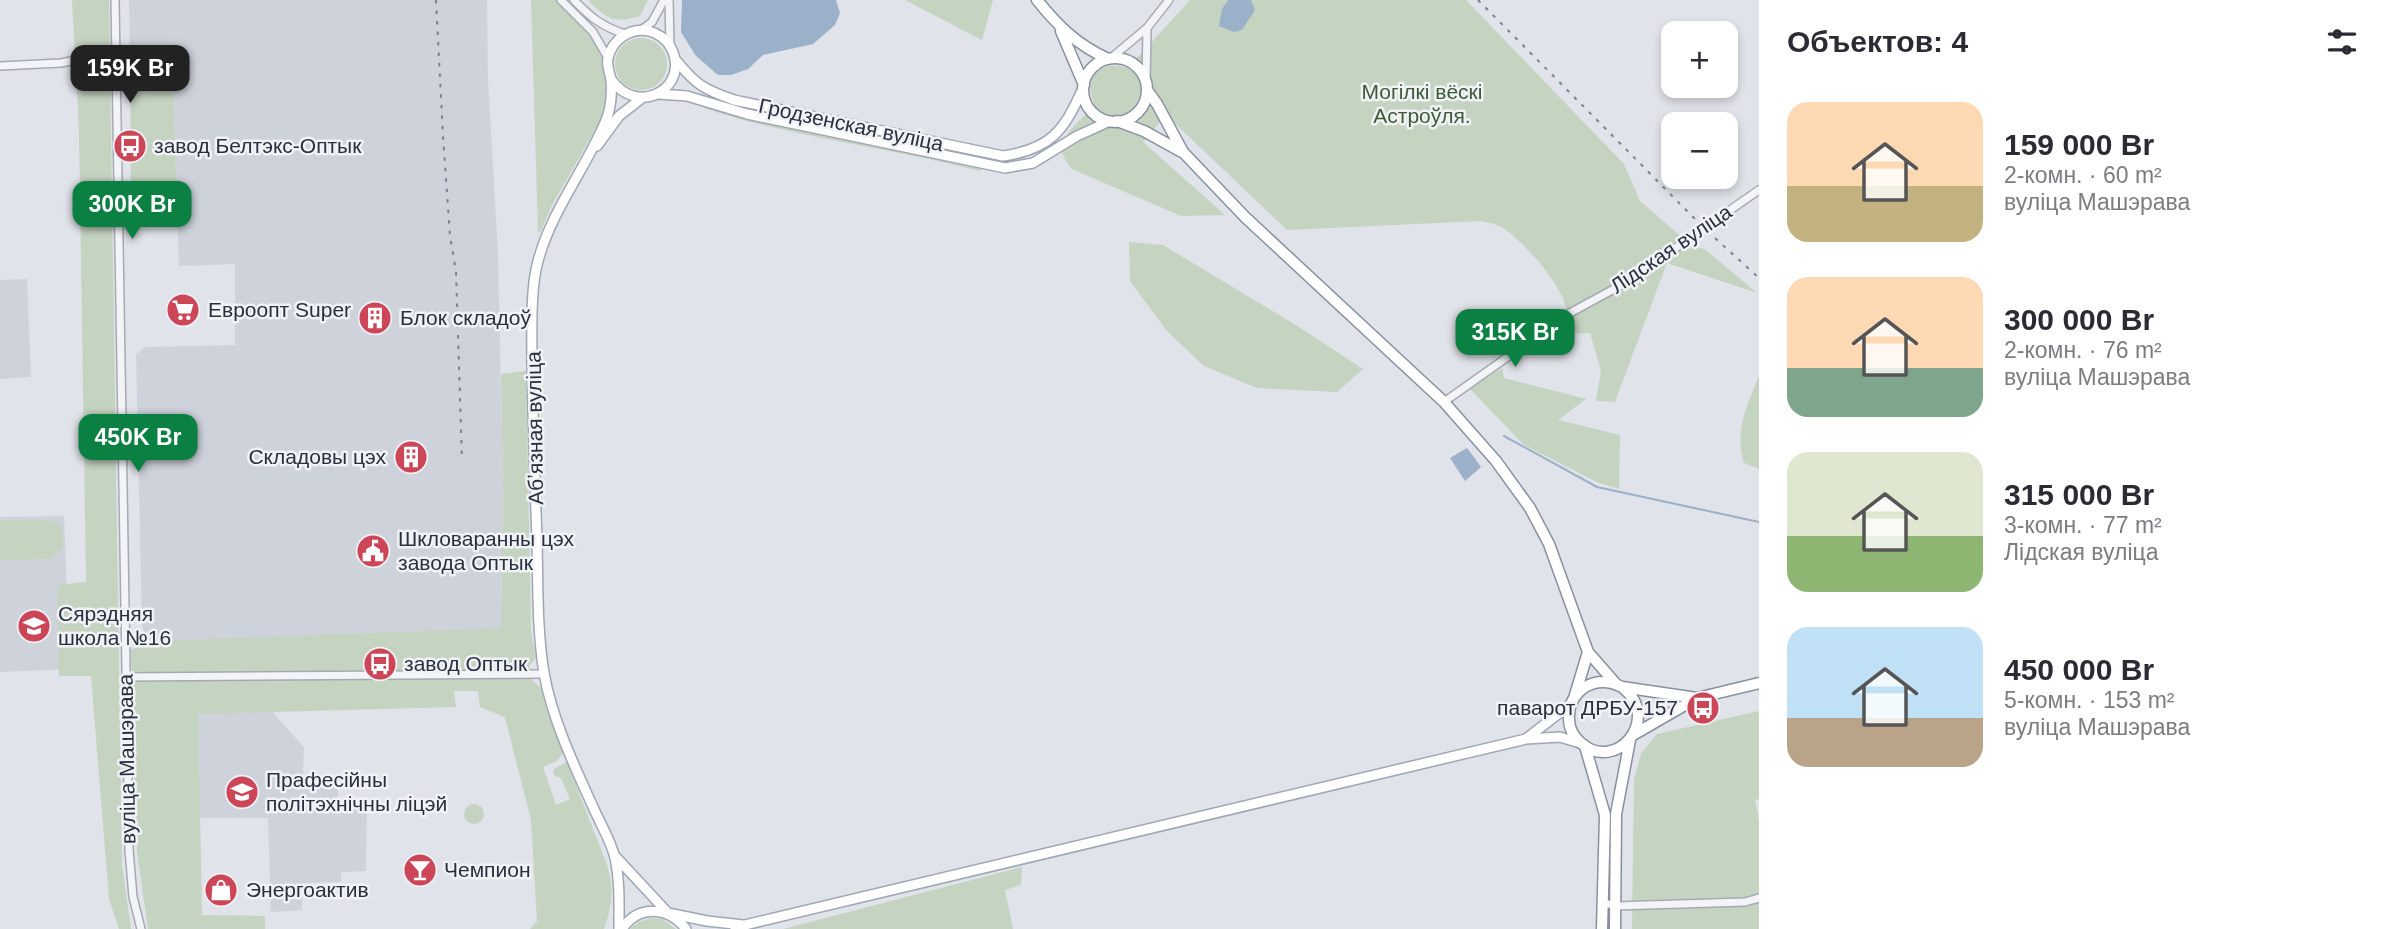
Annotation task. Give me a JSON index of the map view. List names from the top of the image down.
{
  "streets": {
    "main road": ["Гродзенская вуліца", "Абʼязная вуліца"],
    "street": ["Лідская вуліца", "вуліца Машэрава"]
  },
  "crossings": [
    ["Гродзенская вуліца", "Абʼязная вуліца"]
  ],
  "parks": ["Могілкі вёскі Астроўля."],
  "places": {
    "bus stop": ["завод Белтэкс-Оптык", "завод Оптык", "паварот ДРБУ-157"],
    "supermarket": ["Евроопт Super"],
    "building": ["Блок складоў", "Складовы цэх"],
    "public building": ["Шкловаранны цэх завода Оптык"],
    "school or university": ["Сярэдняя школа №16", "Прафесійны політэхнічны ліцэй"],
    "bar": ["Чемпион"],
    "shop": ["Энергоактив"]
  },
  "page": {
    "heading": "Объектов: 4",
    "map_buttons": ["+", "−"],
    "price": [
      "159K Br",
      "300K Br",
      "315K Br",
      "450K Br"
    ],
    "list": [
      {
        "name": "159 000 Br",
        "note": "2-комн. · 60 m² · вуліца Машэрава"
      },
      {
        "name": "300 000 Br",
        "note": "2-комн. · 76 m² · вуліца Машэрава"
      },
      {
        "name": "315 000 Br",
        "note": "3-комн. · 77 m² · Лідская вуліца"
      },
      {
        "name": "450 000 Br",
        "note": "5-комн. · 153 m² · вуліца Машэрава"
      }
    ]
  }
}
